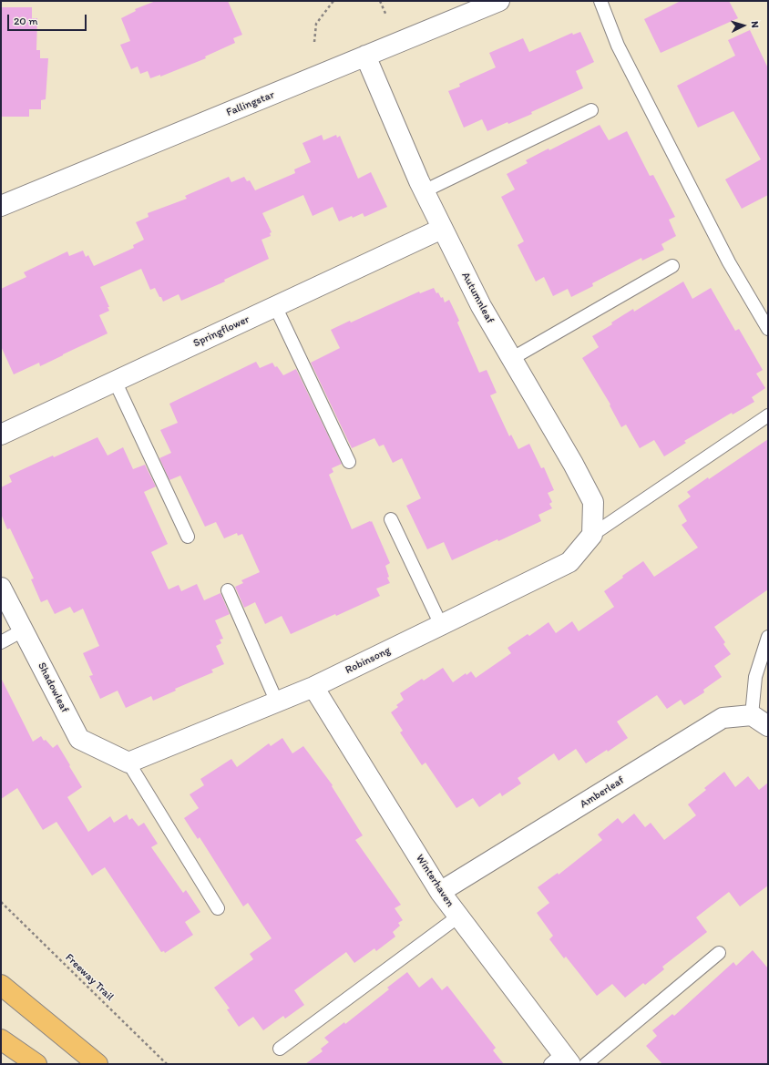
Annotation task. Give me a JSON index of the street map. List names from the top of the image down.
{
  "streets": {
    "street": [
      "Fallingstar",
      "Autumnleaf",
      "Springflower",
      "Robinsong",
      "Shadowleaf",
      "Amberleaf",
      "Winterhaven"
    ],
    "path": ["Freeway Trail"]
  },
  "crossings": [
    ["Fallingstar", "Autumnleaf"],
    ["Autumnleaf", "Springflower"],
    ["Autumnleaf", "Robinsong"],
    ["Robinsong", "Shadowleaf"],
    ["Robinsong", "Winterhaven"],
    ["Amberleaf", "Winterhaven"]
  ],
  "scale_bar": "20 m",
  "north": "right"
}
